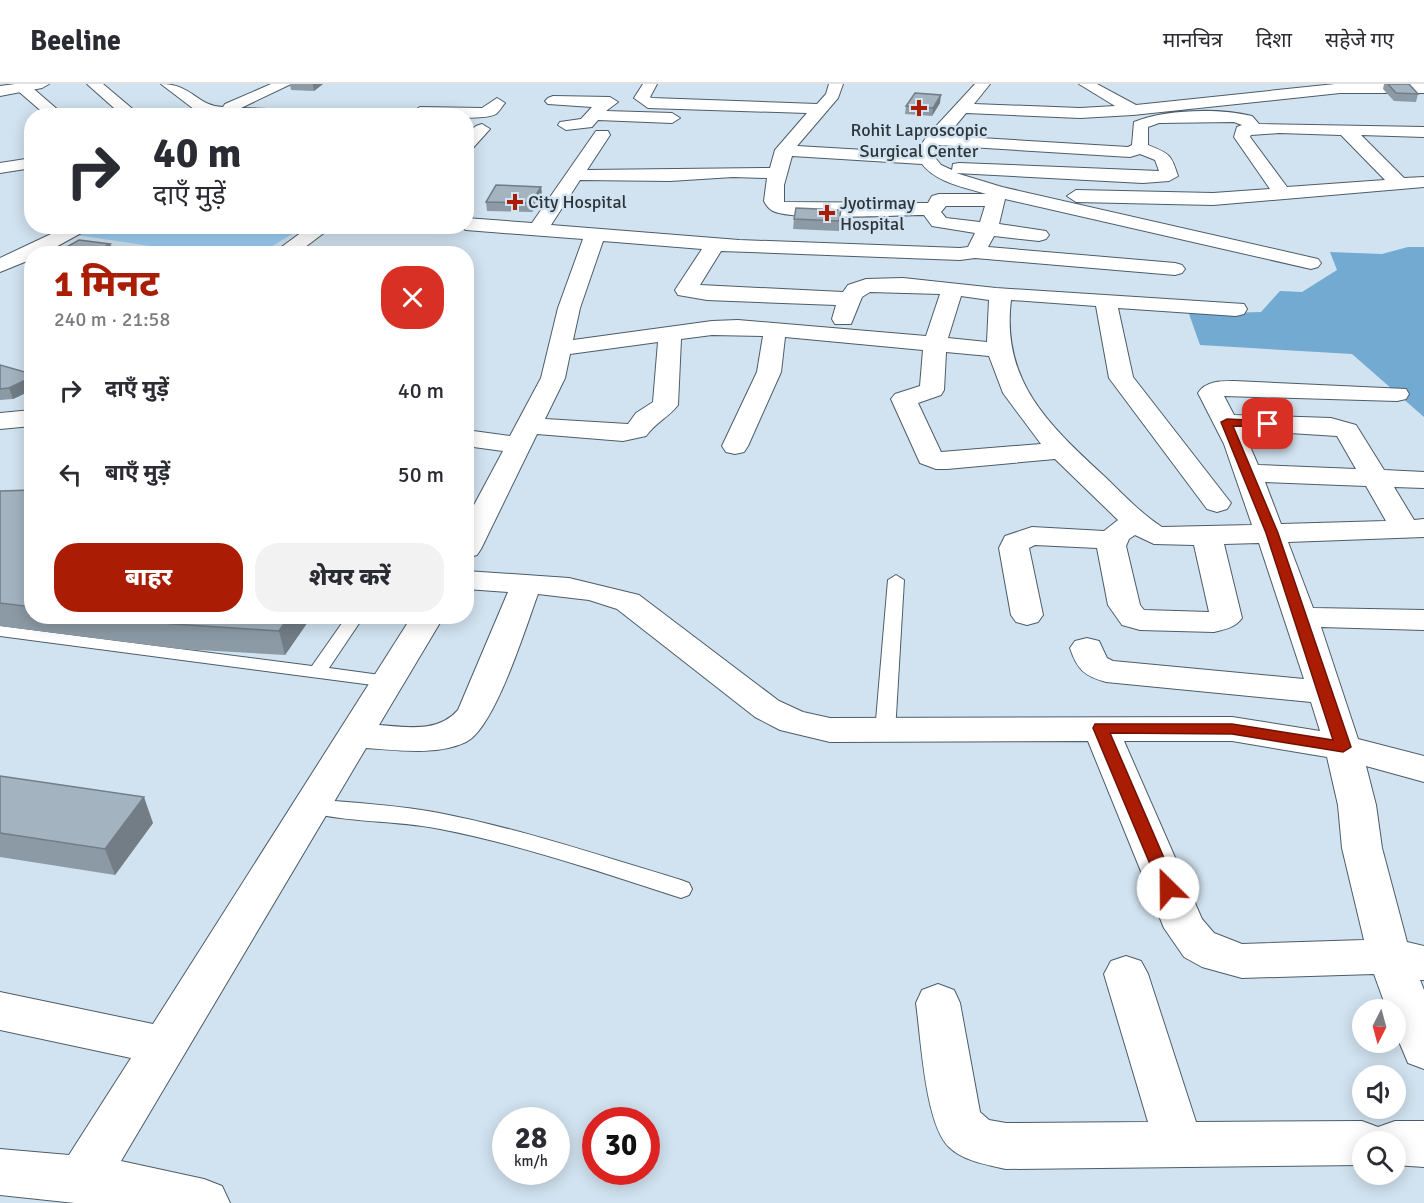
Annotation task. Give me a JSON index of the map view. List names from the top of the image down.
{
  "places": {
    "health": ["Rohit Laproscopic Surgical Center", "City Hospital", "Jyotirmay Hospital"]
  },
  "north": "bottom",
  "page": {
    "header": "Beeline",
    "nav": ["मानचित्र", "दिशा", "सहेजे गए"],
    "turn": ["40 m", "दाएँ मुड़ें"],
    "heading": ["1 मिनट", "240 m · 21:58"],
    "list": [
      {
        "name": "दाएँ मुड़ें",
        "value": "40 m"
      },
      {
        "name": "बाएँ मुड़ें",
        "value": "50 m"
      }
    ],
    "buttons": ["बाहर", "शेयर करें"],
    "speed": "28 km/h",
    "limit": "30"
  }
}
